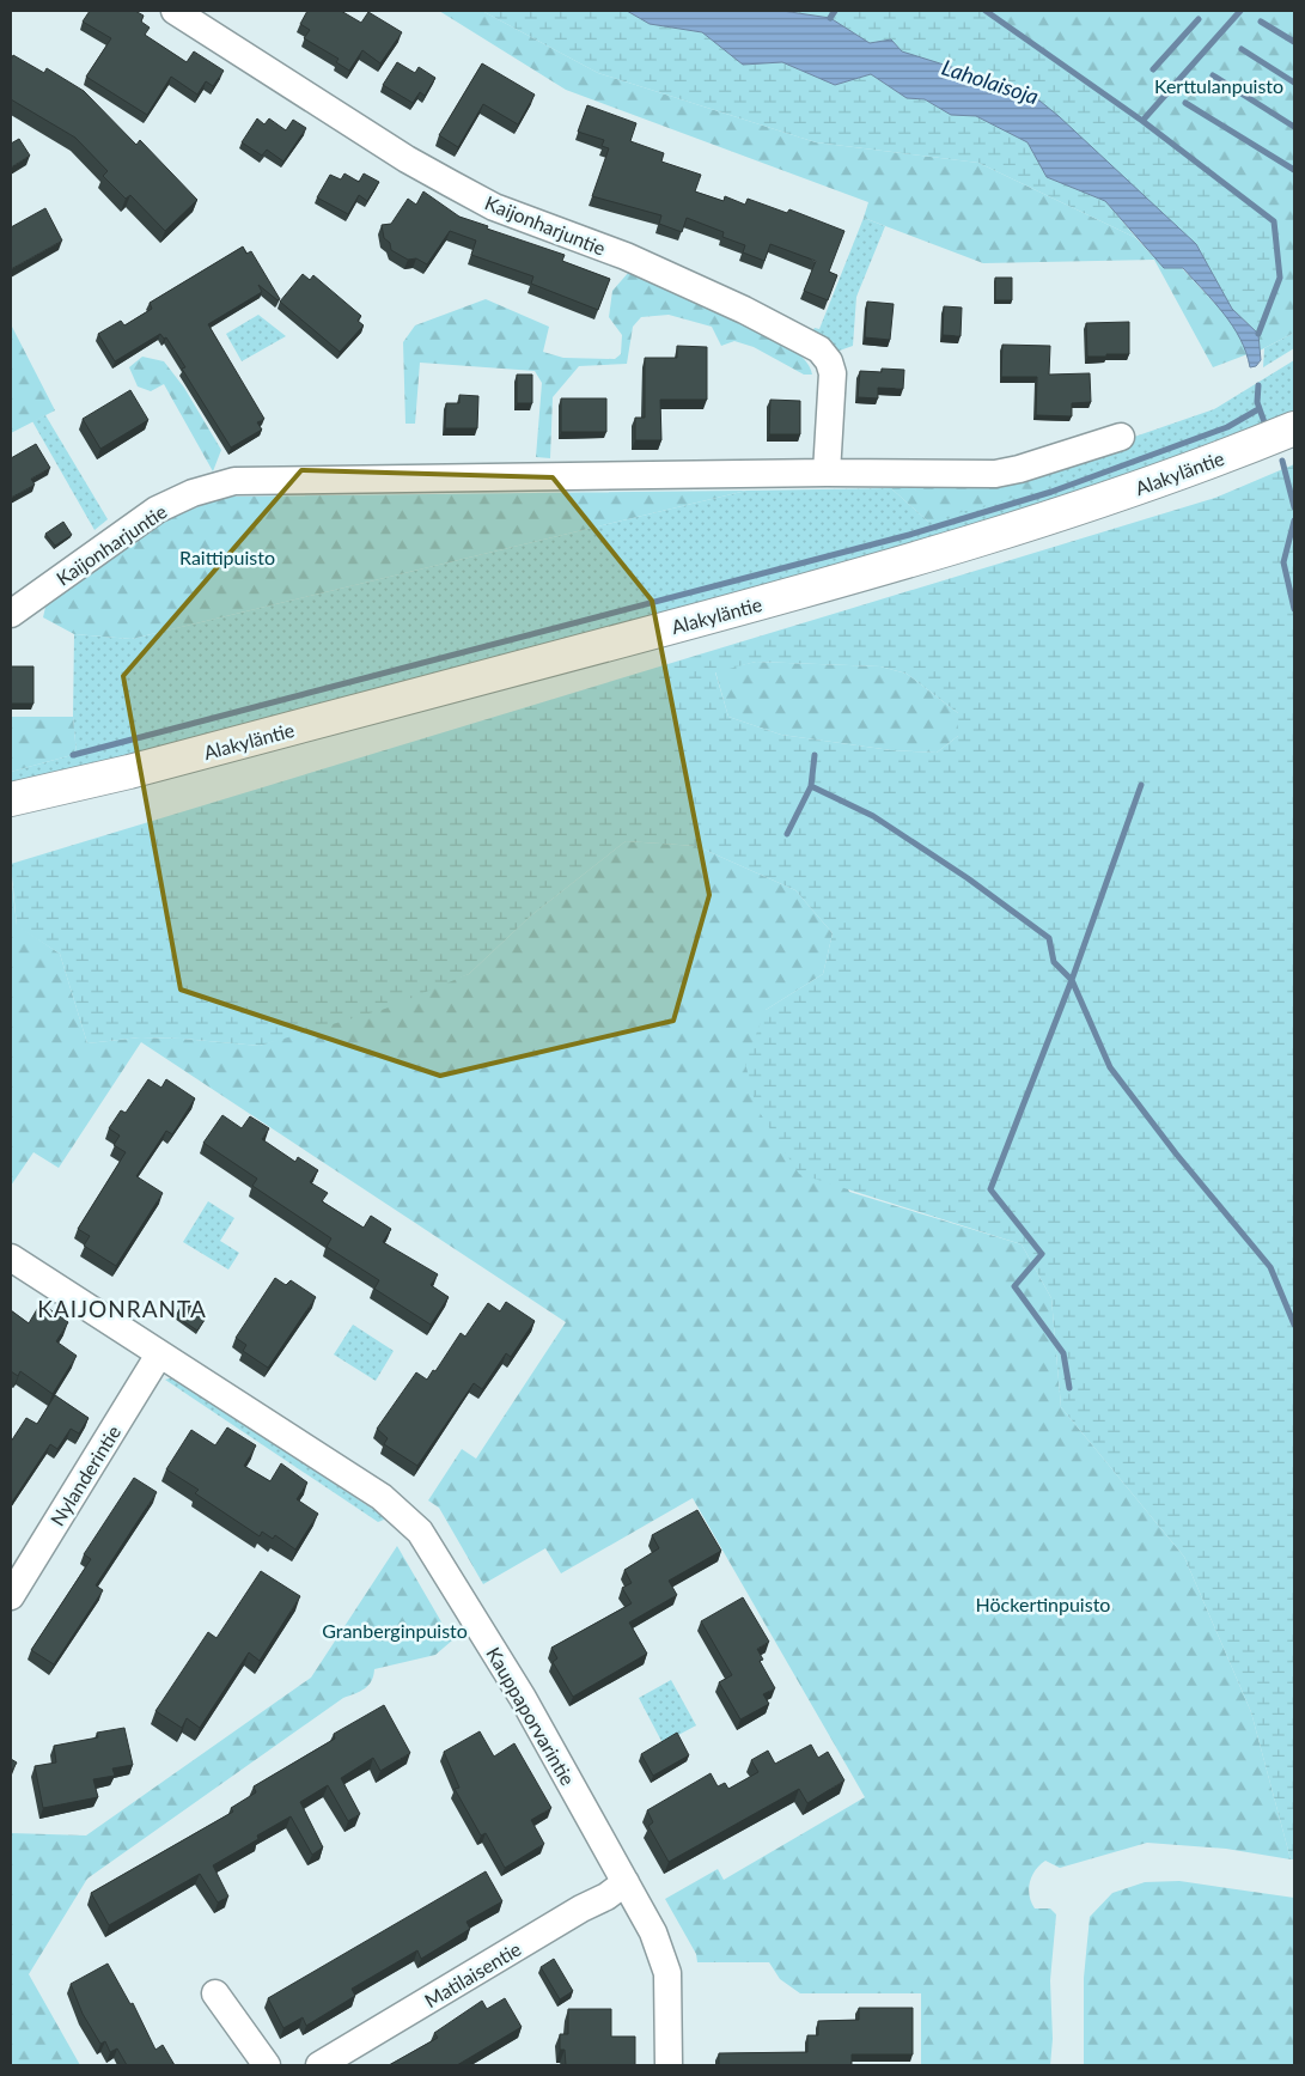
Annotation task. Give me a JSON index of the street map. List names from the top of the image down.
{
  "streets": {
    "main road": ["Alakyläntie"],
    "street": [
      "Kaijonharjuntie",
      "Nylanderintie",
      "Kauppaporvarintie",
      "Matilaisentie"
    ]
  },
  "crossings": [
    ["Nylanderintie", "Kauppaporvarintie"],
    ["Kauppaporvarintie", "Matilaisentie"]
  ],
  "districts": ["KAIJONRANTA"],
  "water": ["Laholaisoja"],
  "parks": [
    "Kerttulanpuisto",
    "Raittipuisto",
    "Höckertinpuisto",
    "Granberginpuisto"
  ]
}
